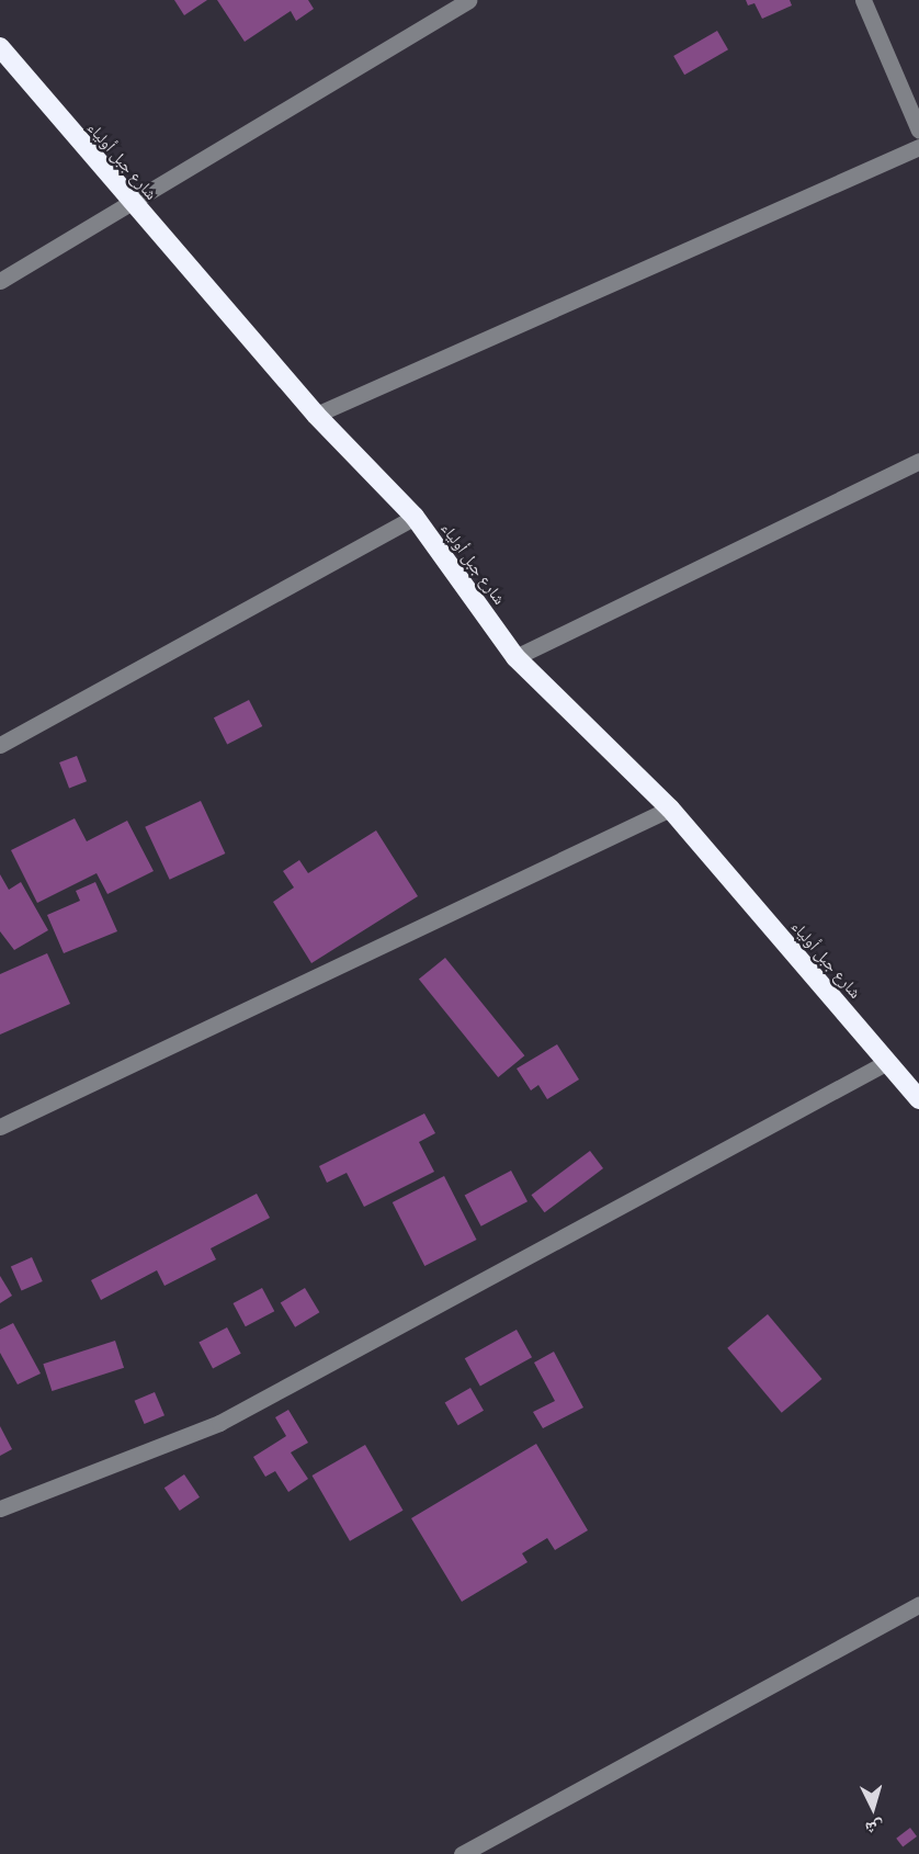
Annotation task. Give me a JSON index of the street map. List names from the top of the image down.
{
  "streets": {
    "highway": ["شارع جبل أولياء"]
  },
  "north": "bottom"
}
